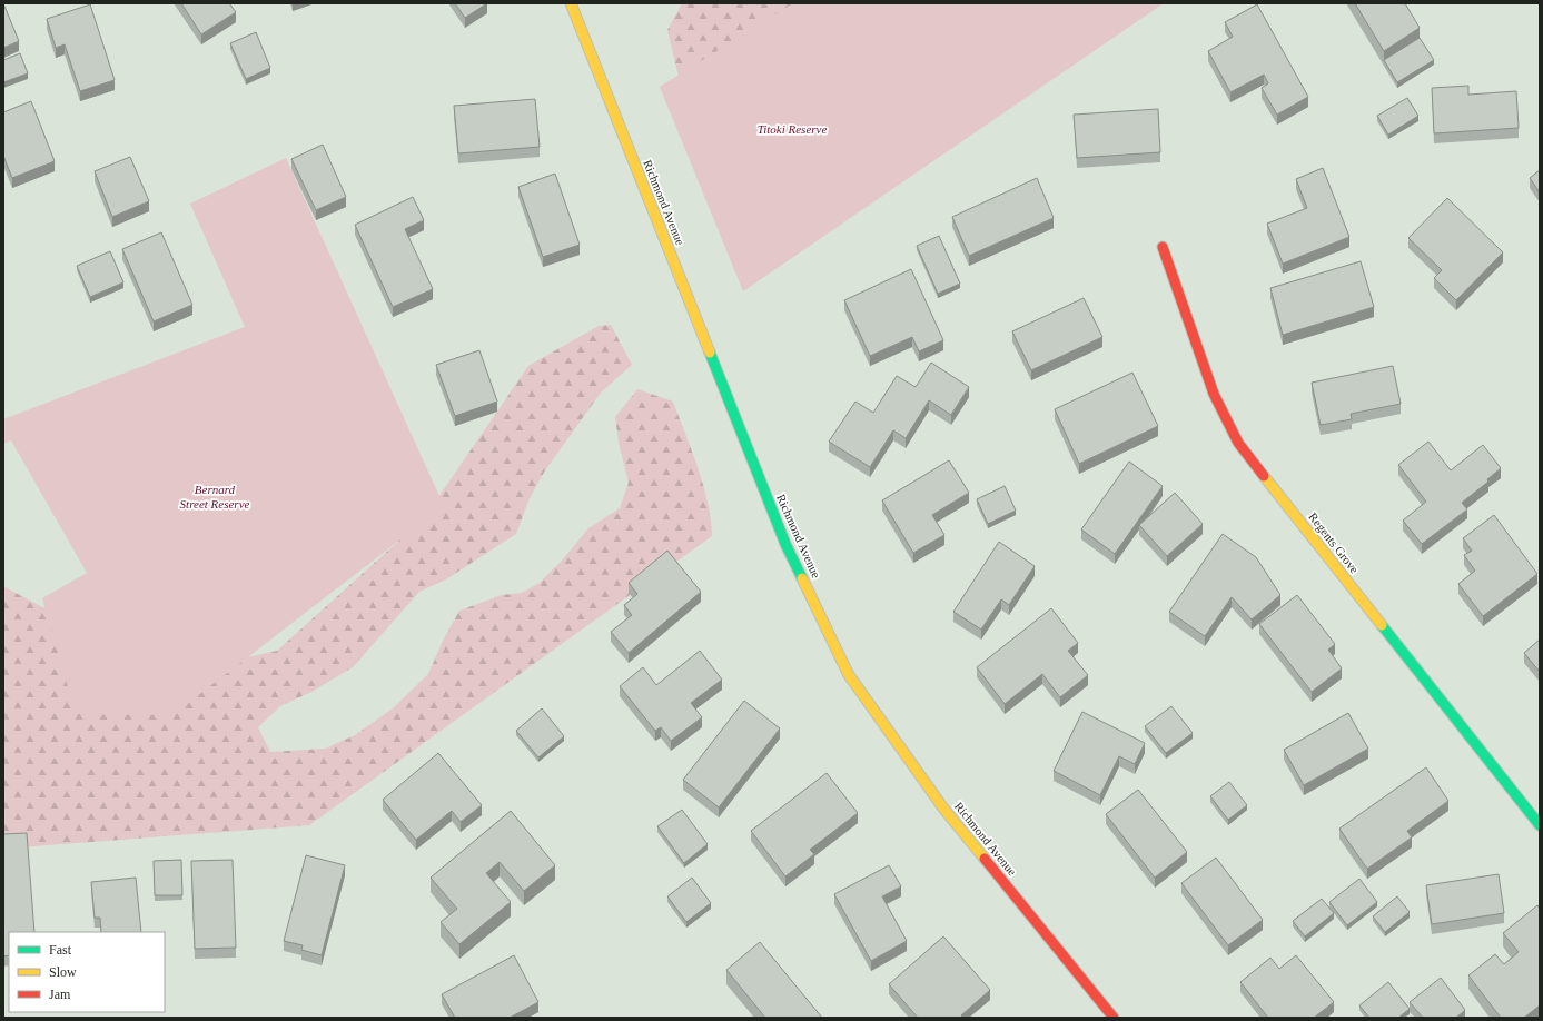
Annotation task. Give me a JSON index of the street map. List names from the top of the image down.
{
  "streets": {
    "street": ["Richmond Avenue", "Regents Grove"]
  },
  "parks": ["Titoki Reserve", "Bernard Street Reserve"],
  "legend": ["Fast", "Slow", "Jam"]
}
